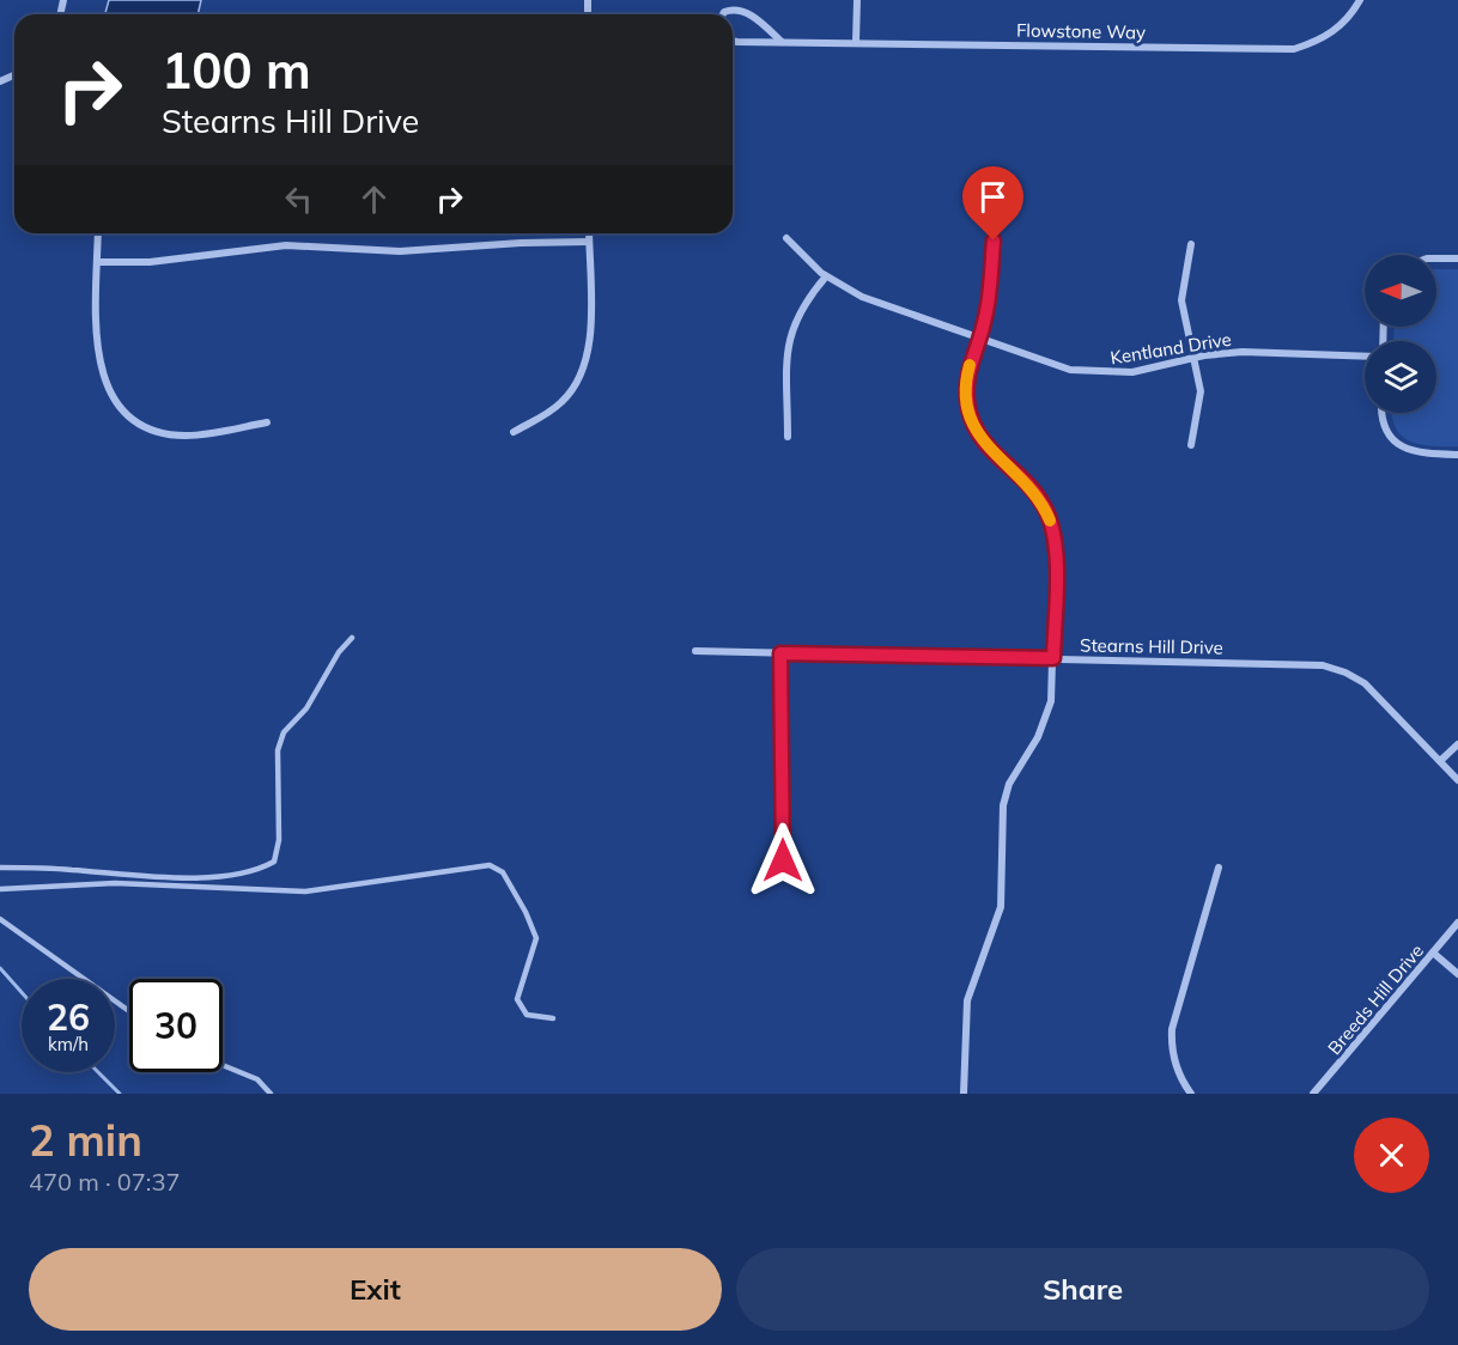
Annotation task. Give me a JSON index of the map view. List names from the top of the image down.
{
  "streets": {
    "street": [
      "Flowstone Way",
      "Kentland Drive",
      "Stearns Hill Drive",
      "Breeds Hill Drive"
    ]
  },
  "north": "left",
  "page": {
    "turn": ["100 m", "Stearns Hill Drive"],
    "speed": "26 km/h",
    "limit": "30",
    "heading": ["2 min", "470 m · 07:37"],
    "buttons": ["Exit", "Share"]
  }
}
